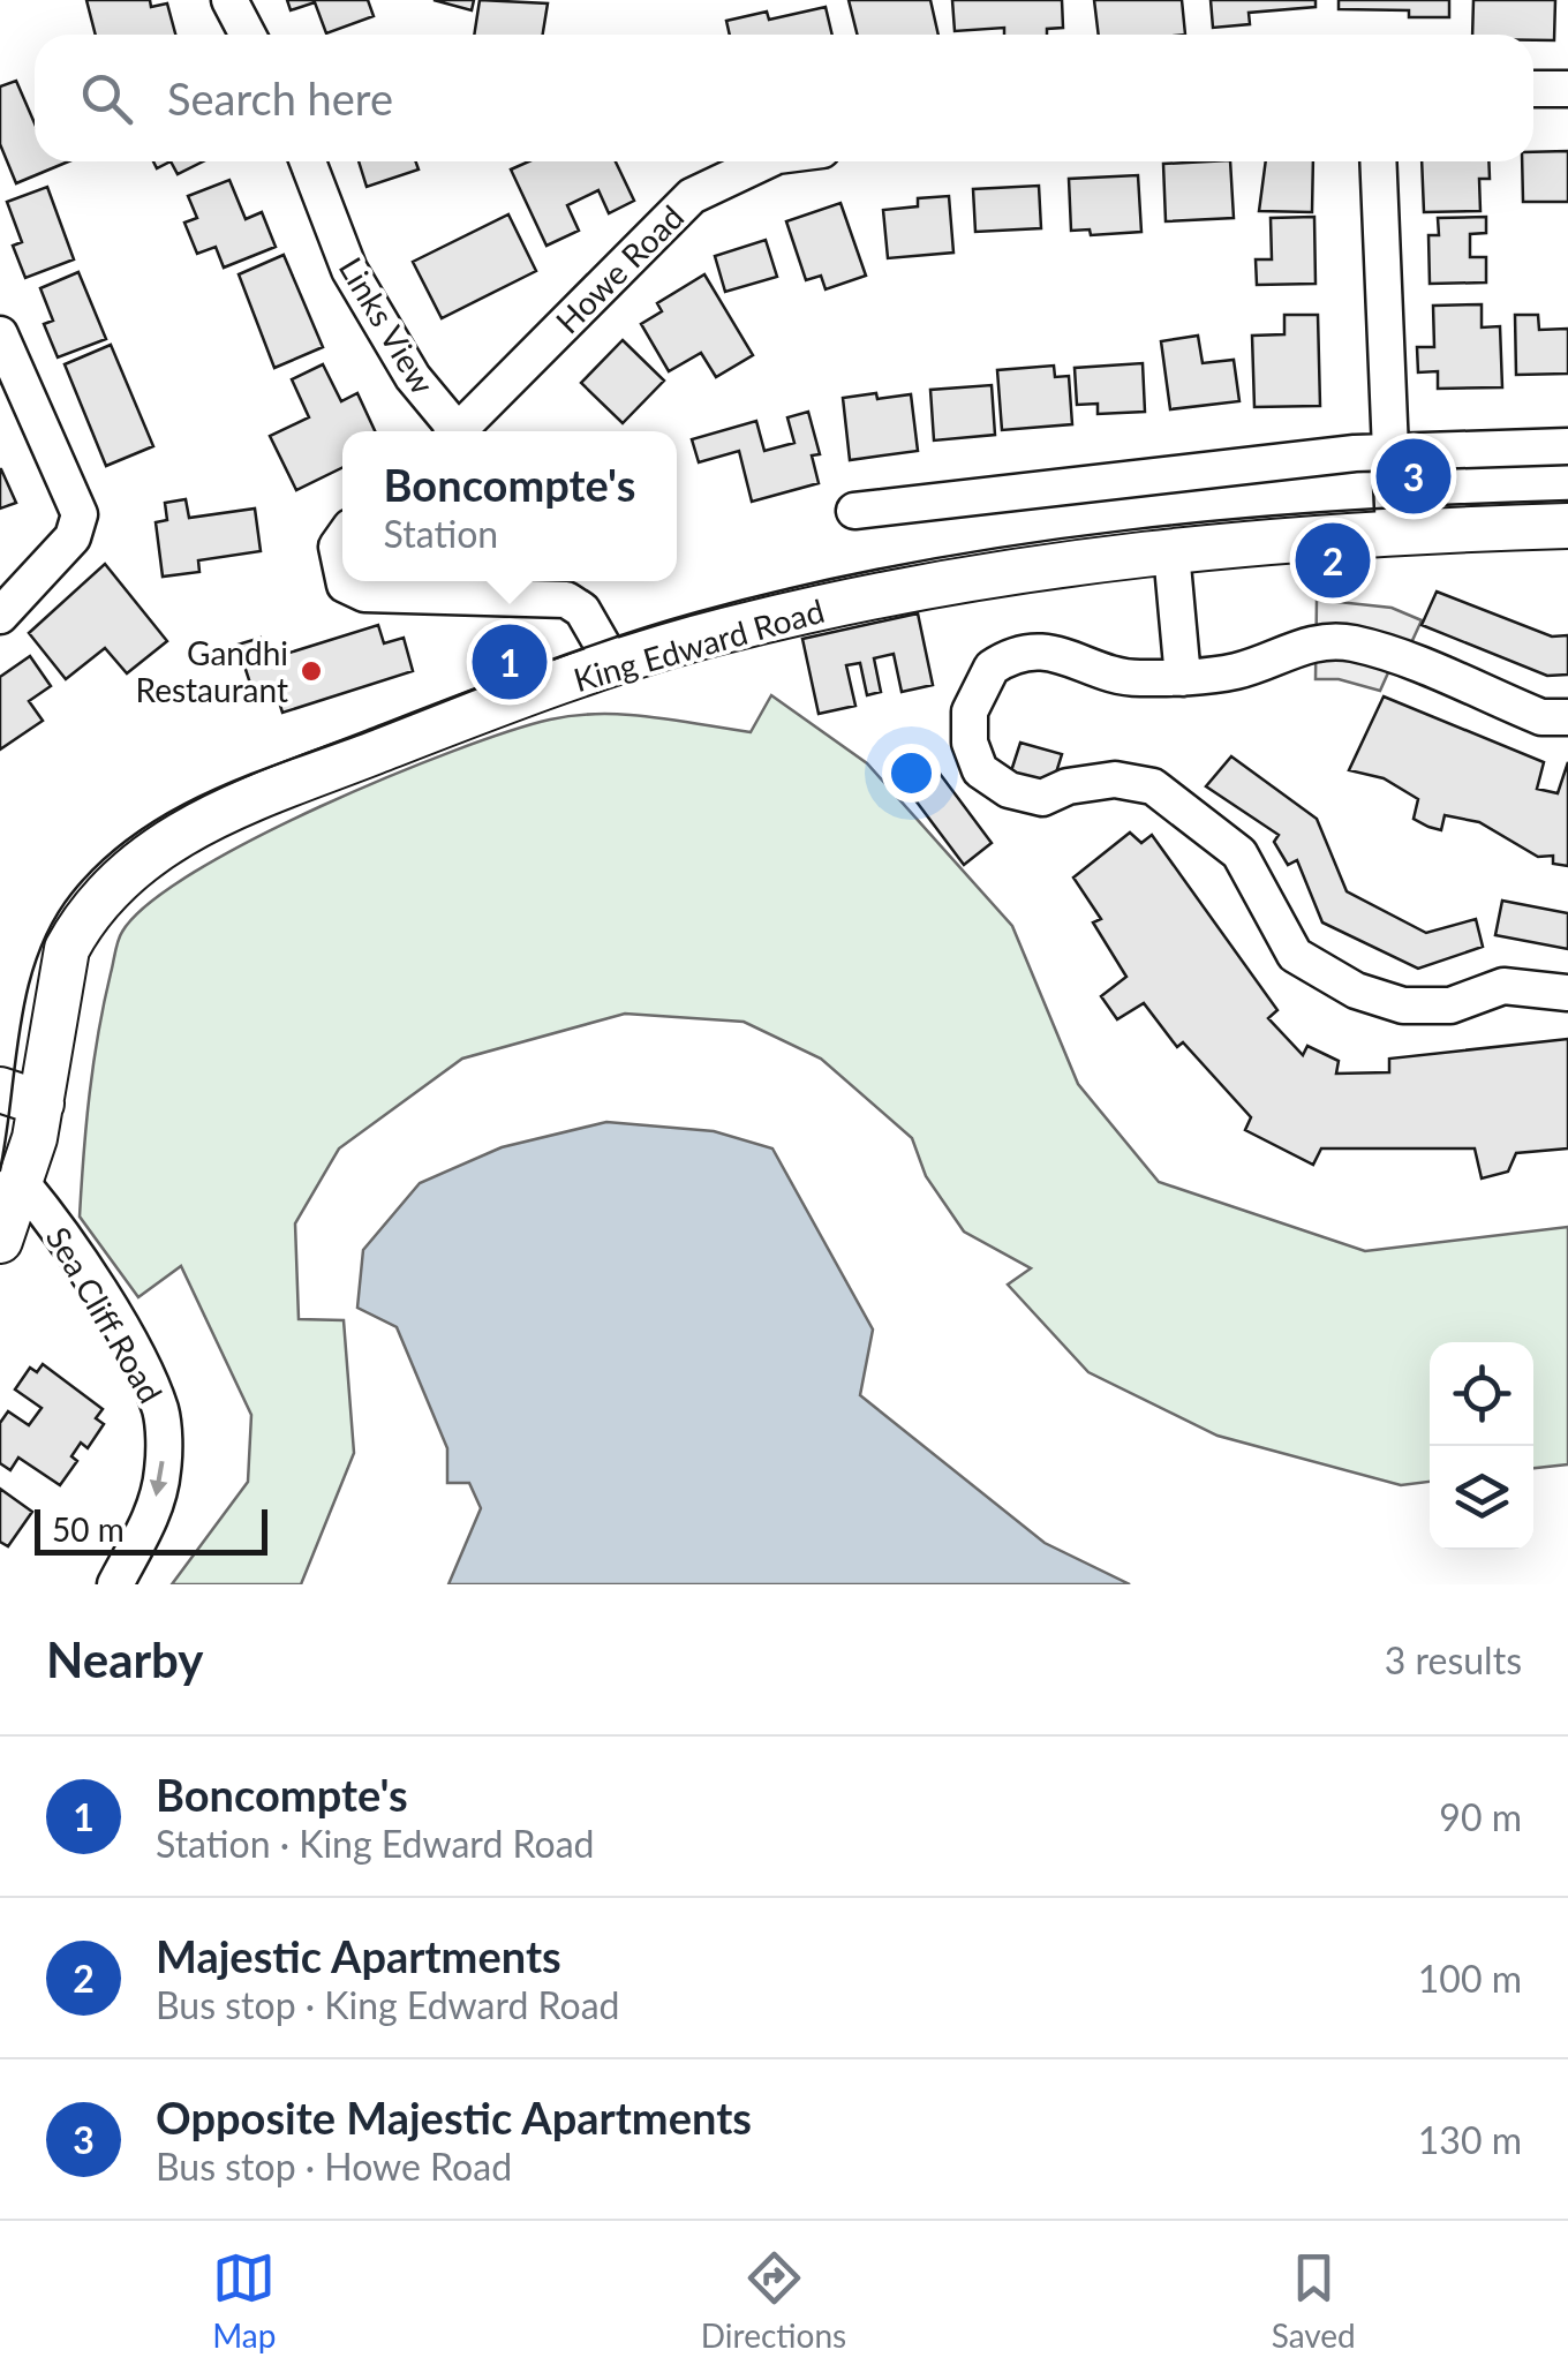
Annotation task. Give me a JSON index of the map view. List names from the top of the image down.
{
  "streets": {
    "main road": ["King Edward Road"],
    "street": ["Howe Road", "Links View", "Sea Cliff Road"]
  },
  "crossings": [
    ["King Edward Road", "Sea Cliff Road"]
  ],
  "one_way": ["Sea Cliff Road"],
  "places": ["Gandhi Restaurant"],
  "scale_bar": "50 m",
  "page": {
    "search": "Search here",
    "popup": ["Boncompte's", "Station"],
    "pins": ["3", "2", "1"],
    "scale": "50 m",
    "heading": ["Nearby", "3 results"],
    "list": [
      {
        "mark": "1",
        "name": "Boncompte's",
        "note": "Station · King Edward Road",
        "value": "90 m"
      },
      {
        "mark": "2",
        "name": "Majestic Apartments",
        "note": "Bus stop · King Edward Road",
        "value": "100 m"
      },
      {
        "mark": "3",
        "name": "Opposite Majestic Apartments",
        "note": "Bus stop · Howe Road",
        "value": "130 m"
      }
    ],
    "nav": ["Map", "Directions", "Saved"]
  }
}
